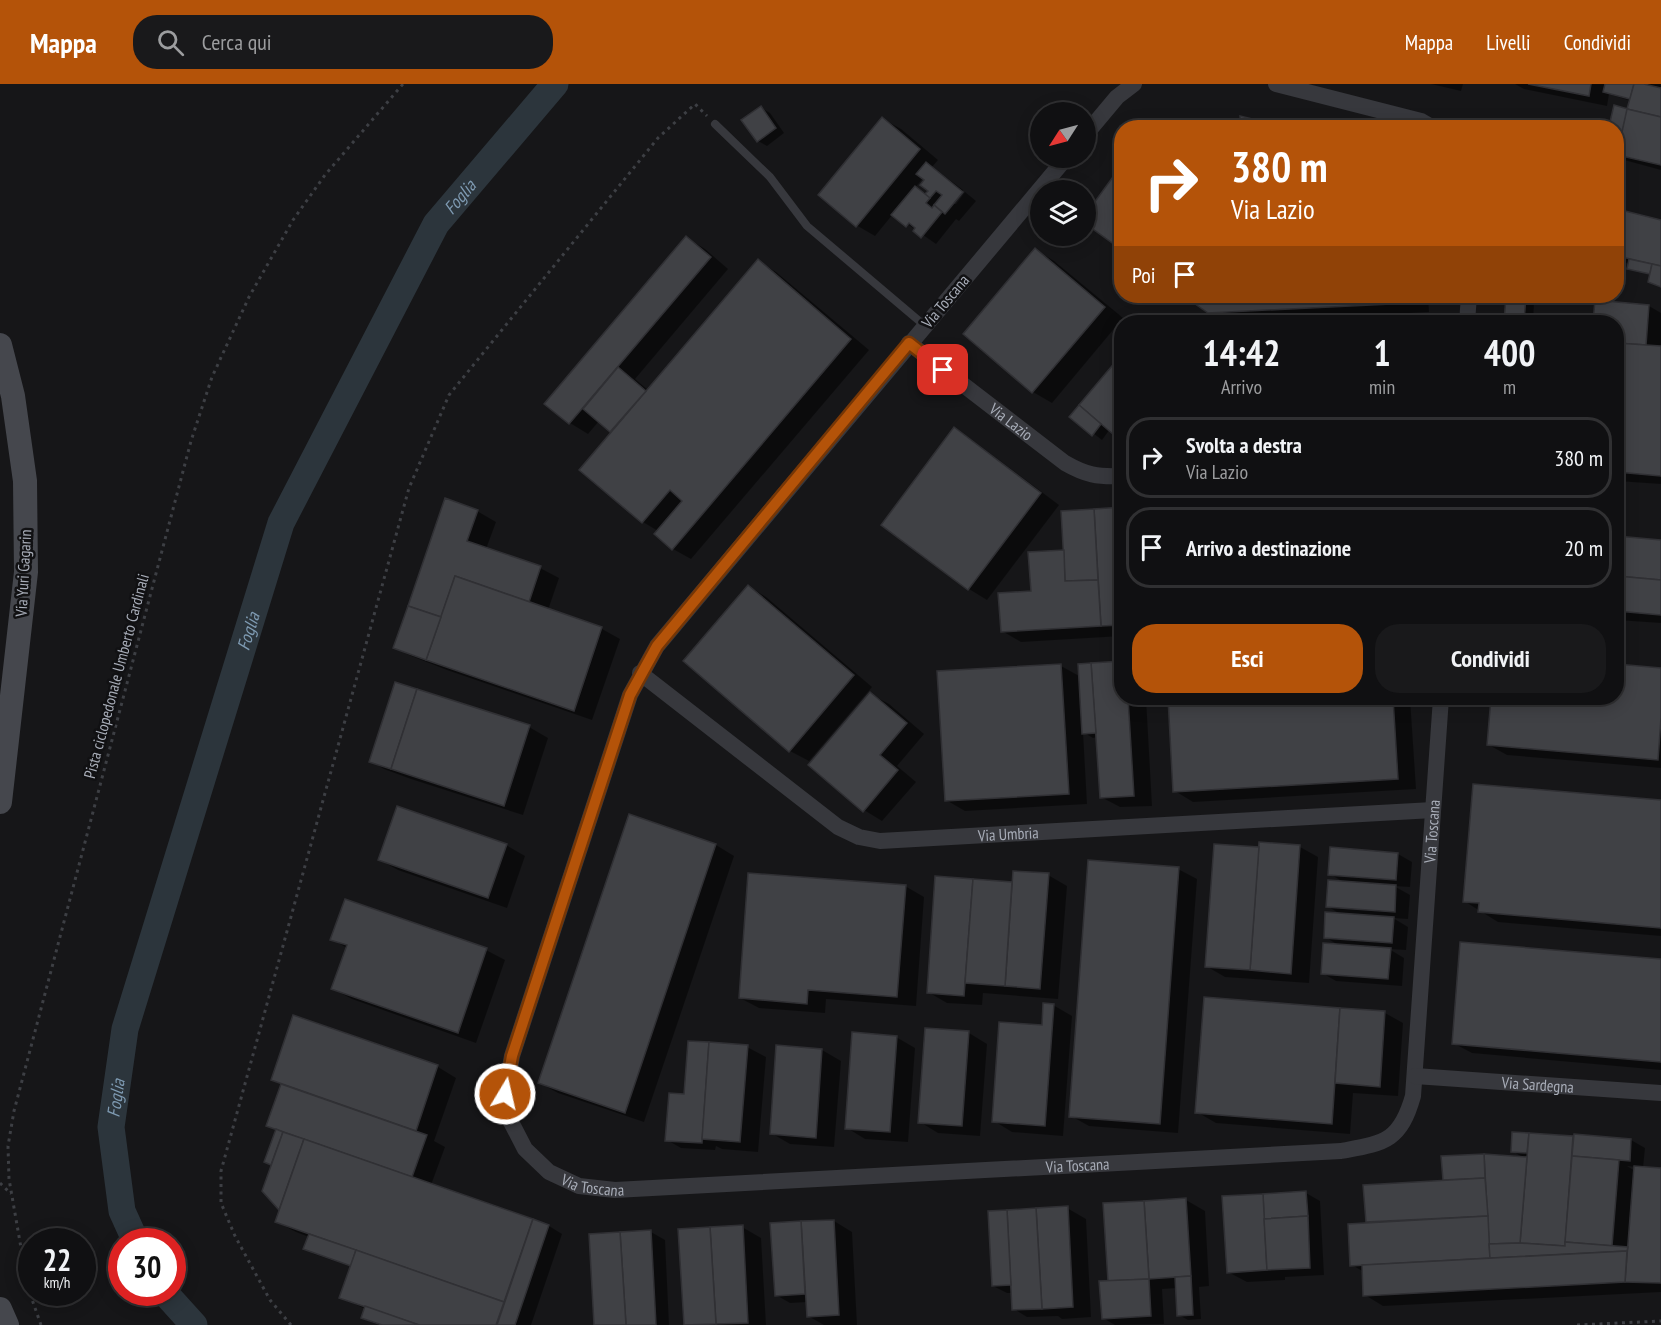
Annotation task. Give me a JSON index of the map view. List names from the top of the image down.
{
  "streets": {
    "main road": ["Via Yuri Gagarin"],
    "street": [
      "Via Toscana",
      "Via Lazio",
      "Via Umbria",
      "Via Sardegna"
    ],
    "path": ["Pista ciclopedonale Umberto Cardinali"]
  },
  "crossings": [
    ["Via Toscana", "Via Lazio"],
    ["Via Toscana", "Via Umbria"],
    ["Via Toscana", "Via Sardegna"]
  ],
  "water": ["Foglia"],
  "north": "bottom left",
  "page": {
    "header": "Mappa",
    "search": "Cerca qui",
    "nav": ["Mappa", "Livelli", "Condividi"],
    "turn": ["380 m", "Via Lazio"],
    "then": "Poi",
    "eta": [
      "14:42",
      "Arrivo",
      "1",
      "min",
      "400",
      "m"
    ],
    "list": [
      {
        "name": "Svolta a destra",
        "note": "Via Lazio",
        "value": "380 m"
      },
      {
        "name": "Arrivo a destinazione",
        "value": "20 m"
      }
    ],
    "buttons": ["Esci", "Condividi"],
    "speed": "22 km/h",
    "limit": "30"
  }
}
